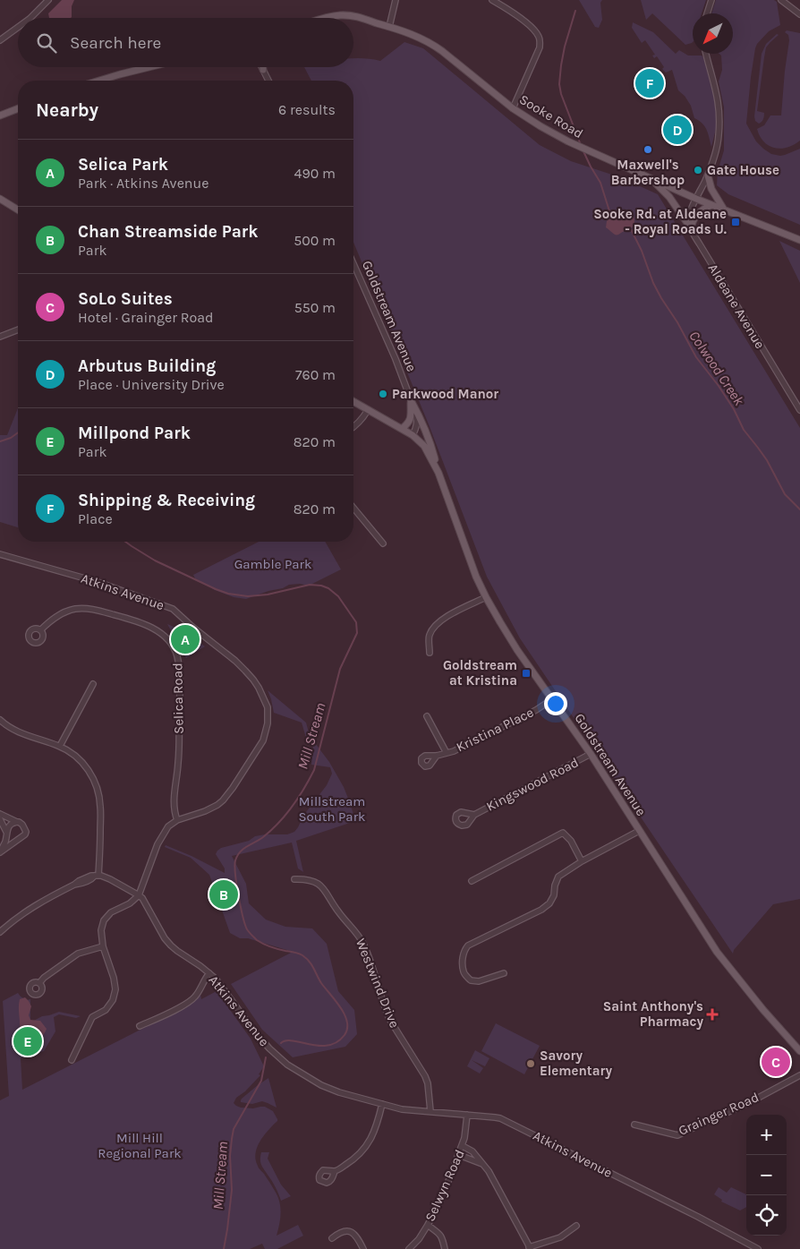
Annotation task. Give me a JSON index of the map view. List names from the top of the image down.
{
  "streets": {
    "main road": ["Sooke Road", "Goldstream Avenue"],
    "street": [
      "Aldeane Avenue",
      "Atkins Avenue",
      "Selica Road",
      "Kristina Place",
      "Kingswood Road",
      "Westwind Drive",
      "Grainger Road",
      "Selwyn Road"
    ]
  },
  "crossings": [
    ["Goldstream Avenue", "Kristina Place"],
    ["Goldstream Avenue", "Kingswood Road"],
    ["Atkins Avenue", "Selica Road"],
    ["Atkins Avenue", "Westwind Drive"],
    ["Atkins Avenue", "Selwyn Road"]
  ],
  "water": ["Colwood Creek", "Mill Stream"],
  "parks": ["Gamble Park", "Millstream South Park", "Mill Hill Regional Park"],
  "places": {
    "other": [
      "Maxwell's Barbershop",
      "Gate House",
      "Parkwood Manor",
      "Savory Elementary"
    ],
    "transit": ["Sooke Rd. at Aldeane - Royal Roads U.", "Goldstream at Kristina"],
    "health": ["Saint Anthony's Pharmacy"]
  },
  "north": "bottom left",
  "page": {
    "search": "Search here",
    "pins": [
      "F",
      "D",
      "A",
      "B",
      "E",
      "C"
    ],
    "heading": ["Nearby", "6 results"],
    "list": [
      {
        "mark": "A",
        "name": "Selica Park",
        "note": "Park · Atkins Avenue",
        "value": "490 m"
      },
      {
        "mark": "B",
        "name": "Chan Streamside Park",
        "note": "Park",
        "value": "500 m"
      },
      {
        "mark": "C",
        "name": "SoLo Suites",
        "note": "Hotel · Grainger Road",
        "value": "550 m"
      },
      {
        "mark": "D",
        "name": "Arbutus Building",
        "note": "Place · University Drive",
        "value": "760 m"
      },
      {
        "mark": "E",
        "name": "Millpond Park",
        "note": "Park",
        "value": "820 m"
      },
      {
        "mark": "F",
        "name": "Shipping & Receiving",
        "note": "Place",
        "value": "820 m"
      }
    ],
    "map_buttons": ["+", "−"]
  }
}
